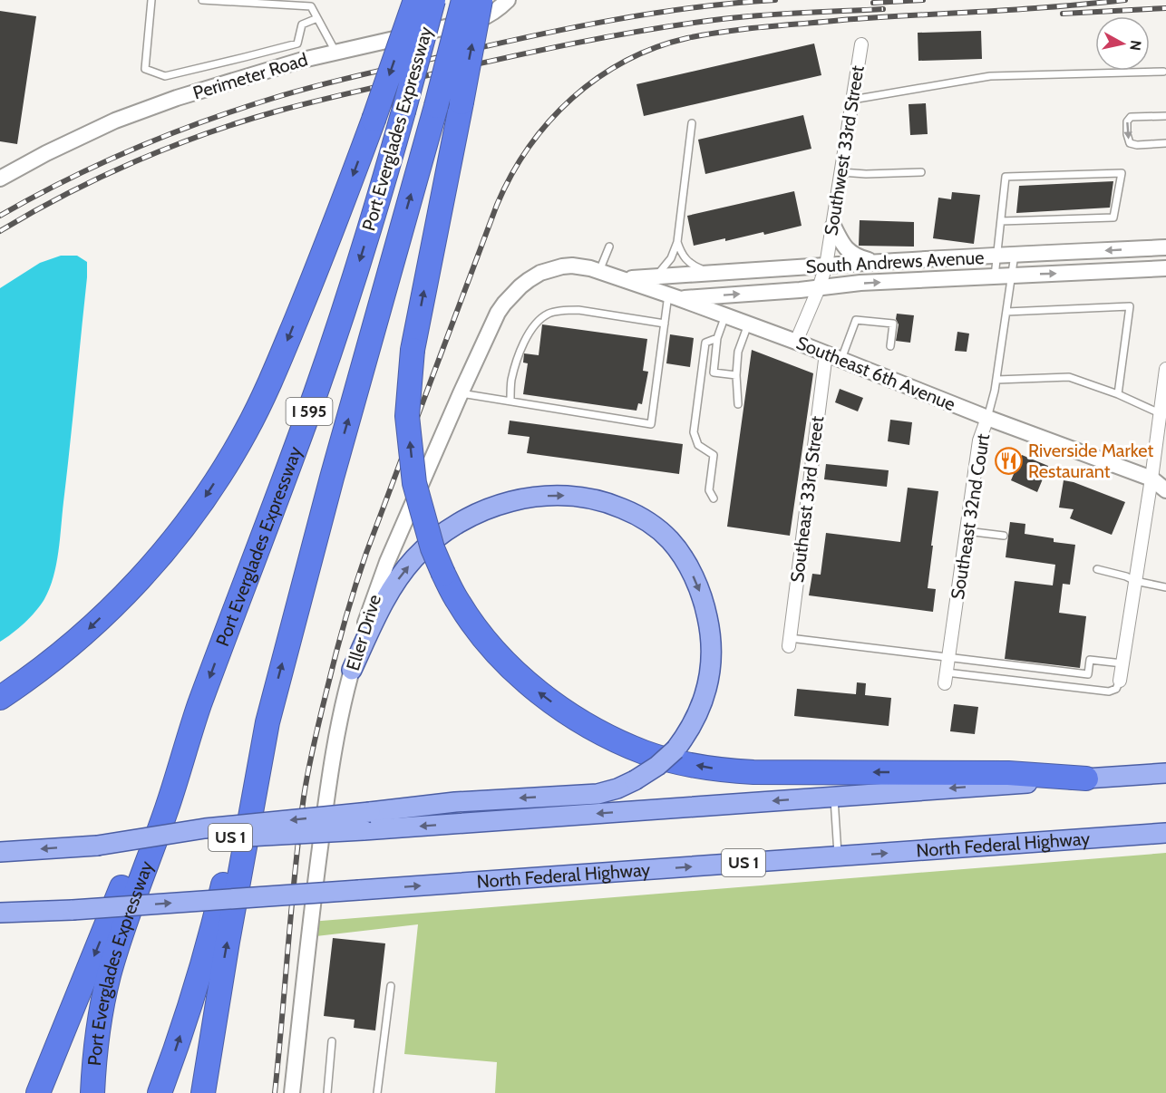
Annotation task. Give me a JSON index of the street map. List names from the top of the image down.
{
  "streets": {
    "highway": ["Port Everglades Expressway", "I 595"],
    "main road": ["US 1", "North Federal Highway"],
    "street": [
      "Perimeter Road",
      "Southwest 33rd Street",
      "South Andrews Avenue",
      "Southeast 6th Avenue",
      "Southeast 33rd Street",
      "Southeast 32nd Court",
      "Eller Drive"
    ]
  },
  "crossings": [
    ["Southwest 33rd Street", "South Andrews Avenue"],
    ["Southwest 33rd Street", "Southeast 6th Avenue"],
    ["South Andrews Avenue", "Southeast 6th Avenue"],
    ["South Andrews Avenue", "Southeast 32nd Court"],
    ["Southeast 6th Avenue", "Southeast 33rd Street"],
    ["Southeast 6th Avenue", "Southeast 32nd Court"],
    ["Southeast 6th Avenue", "Eller Drive"]
  ],
  "places": {
    "restaurant": ["Riverside Market Restaurant"]
  },
  "north": "right"
}
